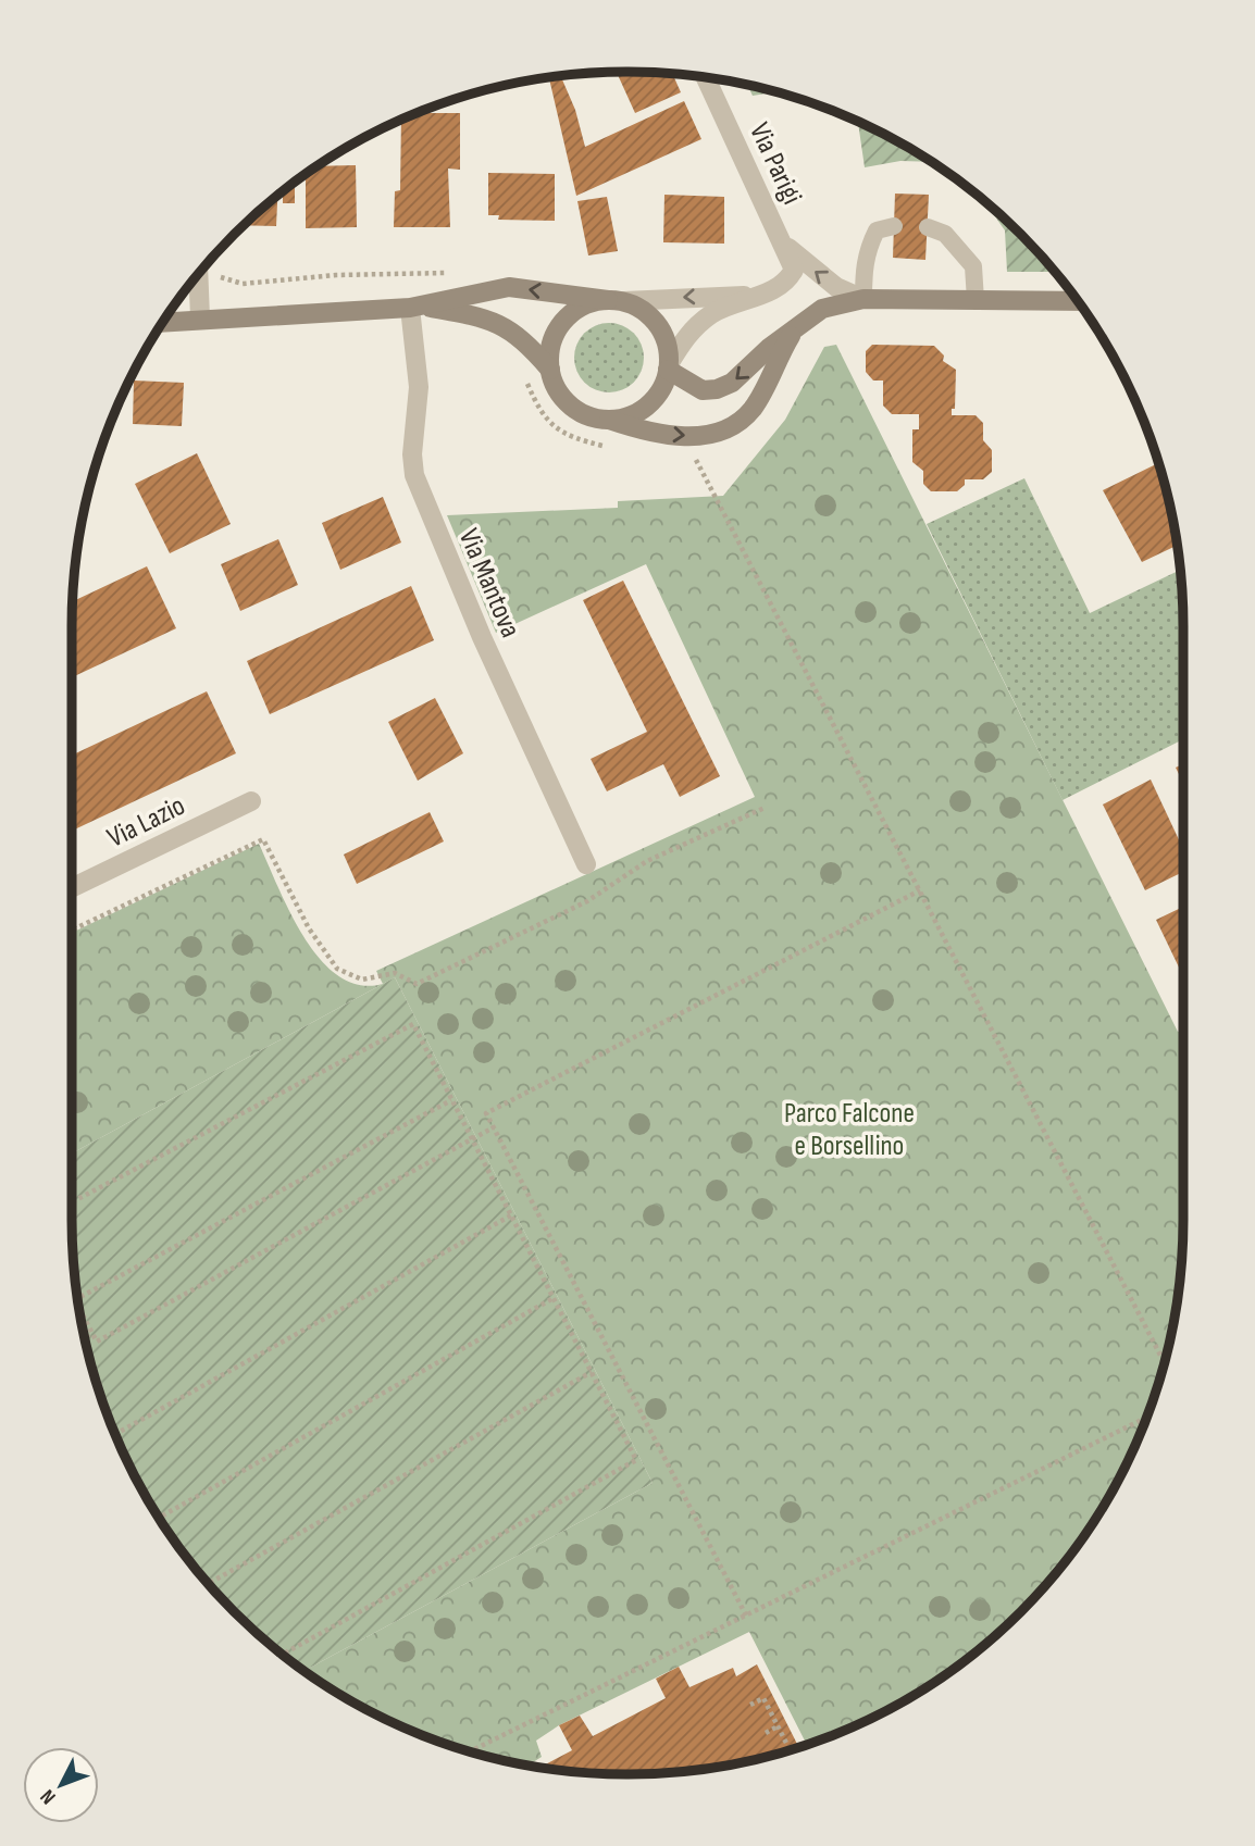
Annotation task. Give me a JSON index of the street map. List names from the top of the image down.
{
  "streets": {
    "street": ["Via Parigi", "Via Mantova", "Via Lazio"]
  },
  "one_way": ["Via Parigi"],
  "parks": ["Parco Falcone e Borsellino"],
  "north": "bottom left"
}
